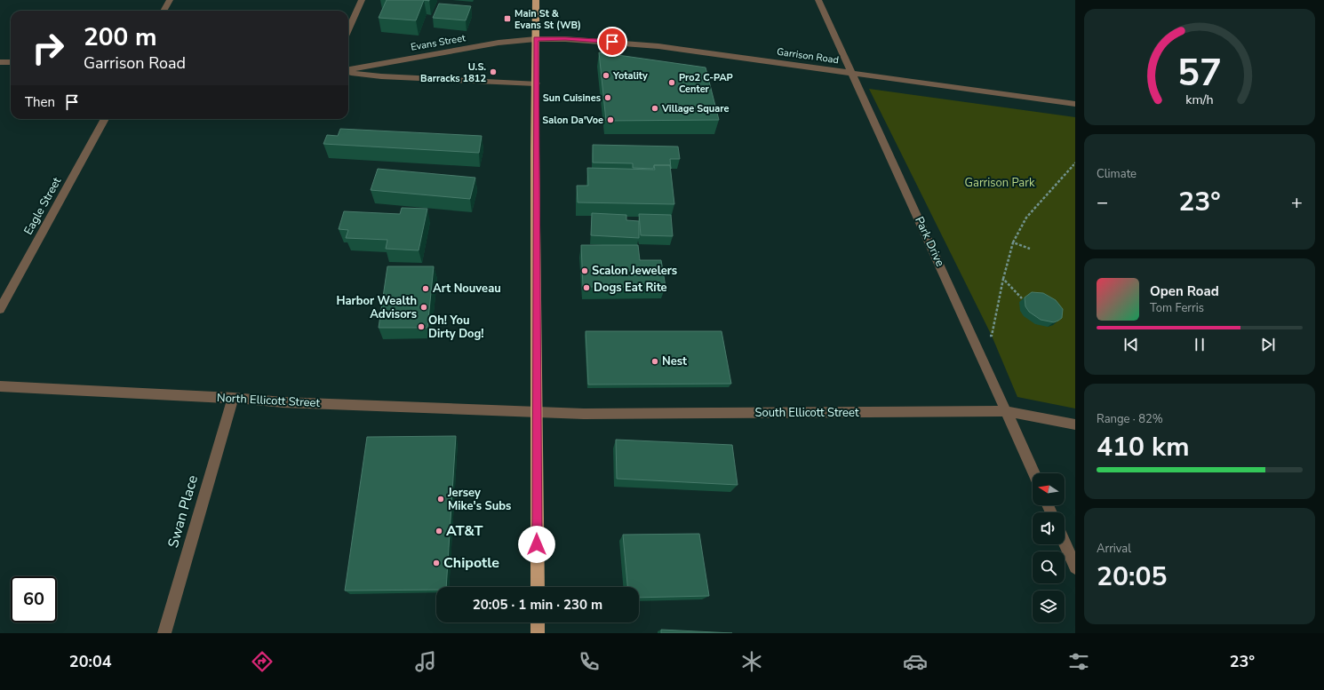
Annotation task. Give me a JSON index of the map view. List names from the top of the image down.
{
  "streets": {
    "street": [
      "Evans Street",
      "Garrison Road",
      "Eagle Street",
      "Park Drive",
      "North Ellicott Street",
      "South Ellicott Street",
      "Swan Place"
    ]
  },
  "crossings": [
    ["Evans Street", "Garrison Road"],
    ["Garrison Road", "Park Drive"],
    ["Park Drive", "South Ellicott Street"],
    ["North Ellicott Street", "South Ellicott Street"],
    ["North Ellicott Street", "Swan Place"]
  ],
  "parks": ["Garrison Park"],
  "places": {
    "transit": ["Main St & Evans St (WB)"],
    "other": [
      "U.S. Barracks 1812",
      "Yotality",
      "Pro2 C-PAP Center",
      "Sun Cuisines",
      "Village Square",
      "Salon Da'Voe",
      "Scalon Jewelers",
      "Dogs Eat Rite",
      "Art Nouveau",
      "Harbor Wealth Advisors",
      "Oh! You Dirty Dog!",
      "Nest",
      "Jersey Mike's Subs",
      "AT&T",
      "Chipotle"
    ]
  },
  "north": "left",
  "page": {
    "turn": ["200 m", "Garrison Road"],
    "then": "Then",
    "tile": [
      "Climate",
      ["Range · 82%", "410 km"],
      ["Arrival", "20:05"]
    ],
    "heat": ["−", "23°", "+"],
    "song": ["Open Road", "Tom Ferris"],
    "limit": "60",
    "trip": "20:05 · 1 min · 230 m",
    "tabs": ["20:04", "23°"],
    "gauge": ["57", "km/h"]
  }
}
